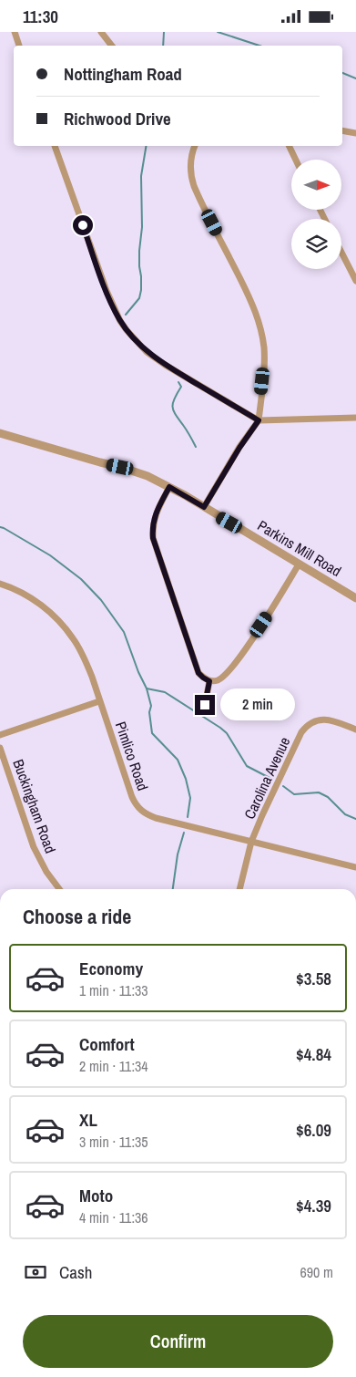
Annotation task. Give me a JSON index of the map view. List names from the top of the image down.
{
  "streets": {
    "street": [
      "Parkins Mill Road",
      "Pimlico Road",
      "Carolina Avenue",
      "Buckingham Road"
    ]
  },
  "crossings": [
    ["Pimlico Road", "Carolina Avenue"]
  ],
  "north": "right",
  "page": {
    "status": "11:30",
    "banner": ["Nottingham Road", "Richwood Drive"],
    "bubble": "2 min",
    "heading": "Choose a ride",
    "list": [
      {
        "name": "Economy",
        "note": "1 min · 11:33",
        "value": "$3.58"
      },
      {
        "name": "Comfort",
        "note": "2 min · 11:34",
        "value": "$4.84"
      },
      {
        "name": "XL",
        "note": "3 min · 11:35",
        "value": "$6.09"
      },
      {
        "name": "Moto",
        "note": "4 min · 11:36",
        "value": "$4.39"
      }
    ],
    "pay": ["Cash", "690 m"],
    "buttons": "Confirm"
  }
}
